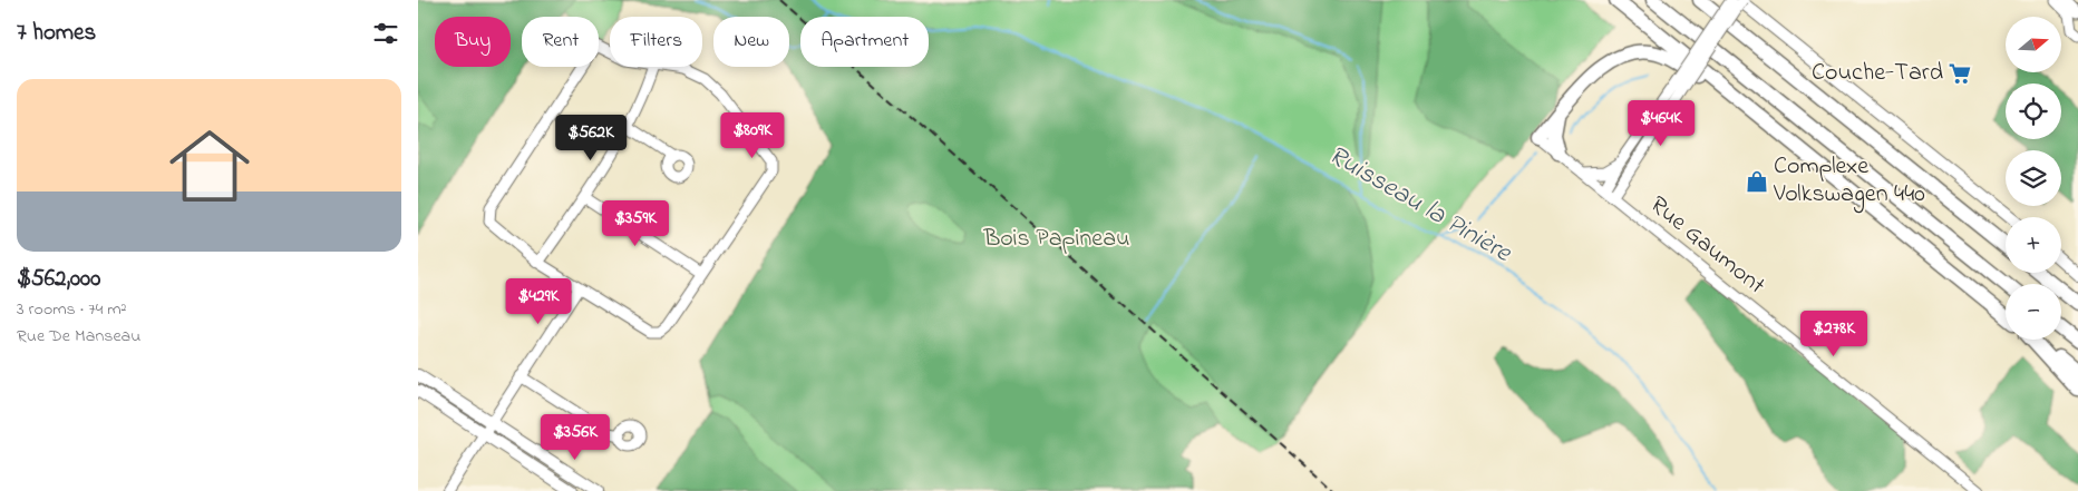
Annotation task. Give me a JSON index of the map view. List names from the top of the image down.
{
  "streets": {
    "street": ["Rue Gaumont"]
  },
  "water": ["Ruisseau la Pinière"],
  "parks": ["Bois Papineau"],
  "places": {
    "supermarket": ["Couche-Tard"],
    "shop": ["Complexe Volkswagen 440"]
  },
  "north": "right",
  "page": {
    "heading": "7 homes",
    "map_buttons": ["+", "−"],
    "chip": [
      "Buy",
      "Rent",
      "Filters",
      "New",
      "Apartment"
    ],
    "list": [
      {
        "name": "$562,000",
        "note": "3 rooms · 74 m² · Rue De Manseau"
      }
    ],
    "price": [
      "$464K",
      "$809K",
      "$562K",
      "$359K",
      "$429K",
      "$278K",
      "$356K"
    ]
  }
}
